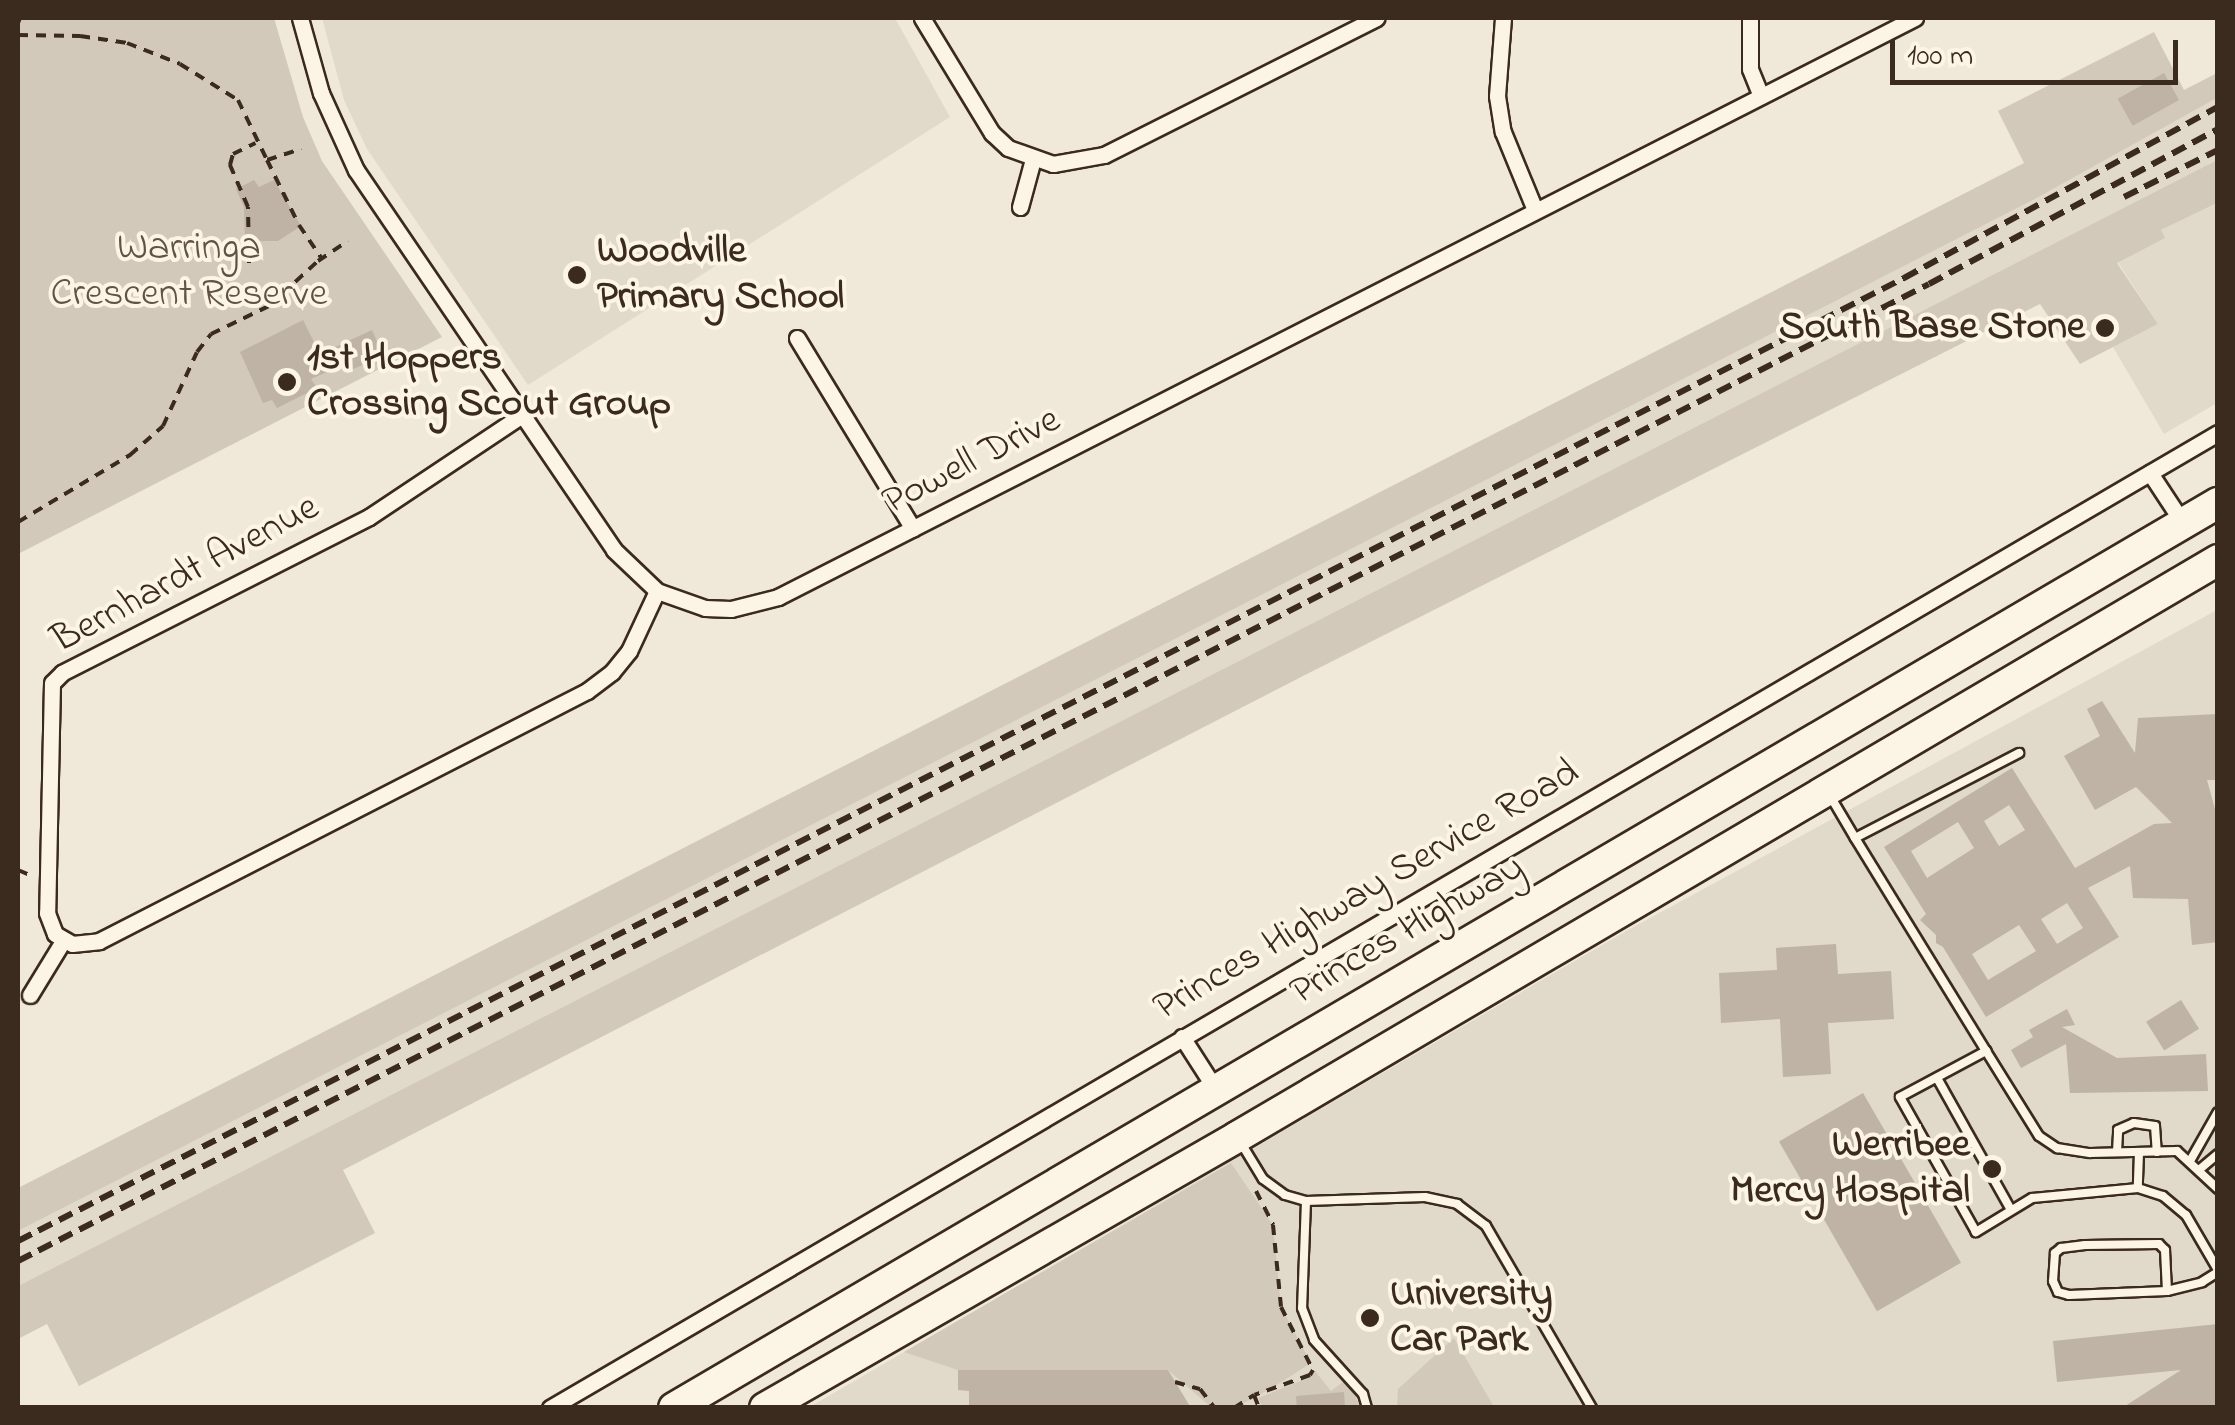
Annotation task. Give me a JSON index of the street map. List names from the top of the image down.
{
  "streets": {
    "highway": ["Princes Highway"],
    "street": ["Powell Drive", "Bernhardt Avenue", "Princes Highway Service Road"]
  },
  "crossings": [
    ["Powell Drive", "Bernhardt Avenue"]
  ],
  "parks": ["Warringa Crescent Reserve"],
  "places": [
    "Woodville Primary School",
    "South Base Stone",
    "1st Hoppers Crossing Scout Group",
    "Werribee Mercy Hospital",
    "University Car Park"
  ],
  "scale_bar": "100 m"
}
